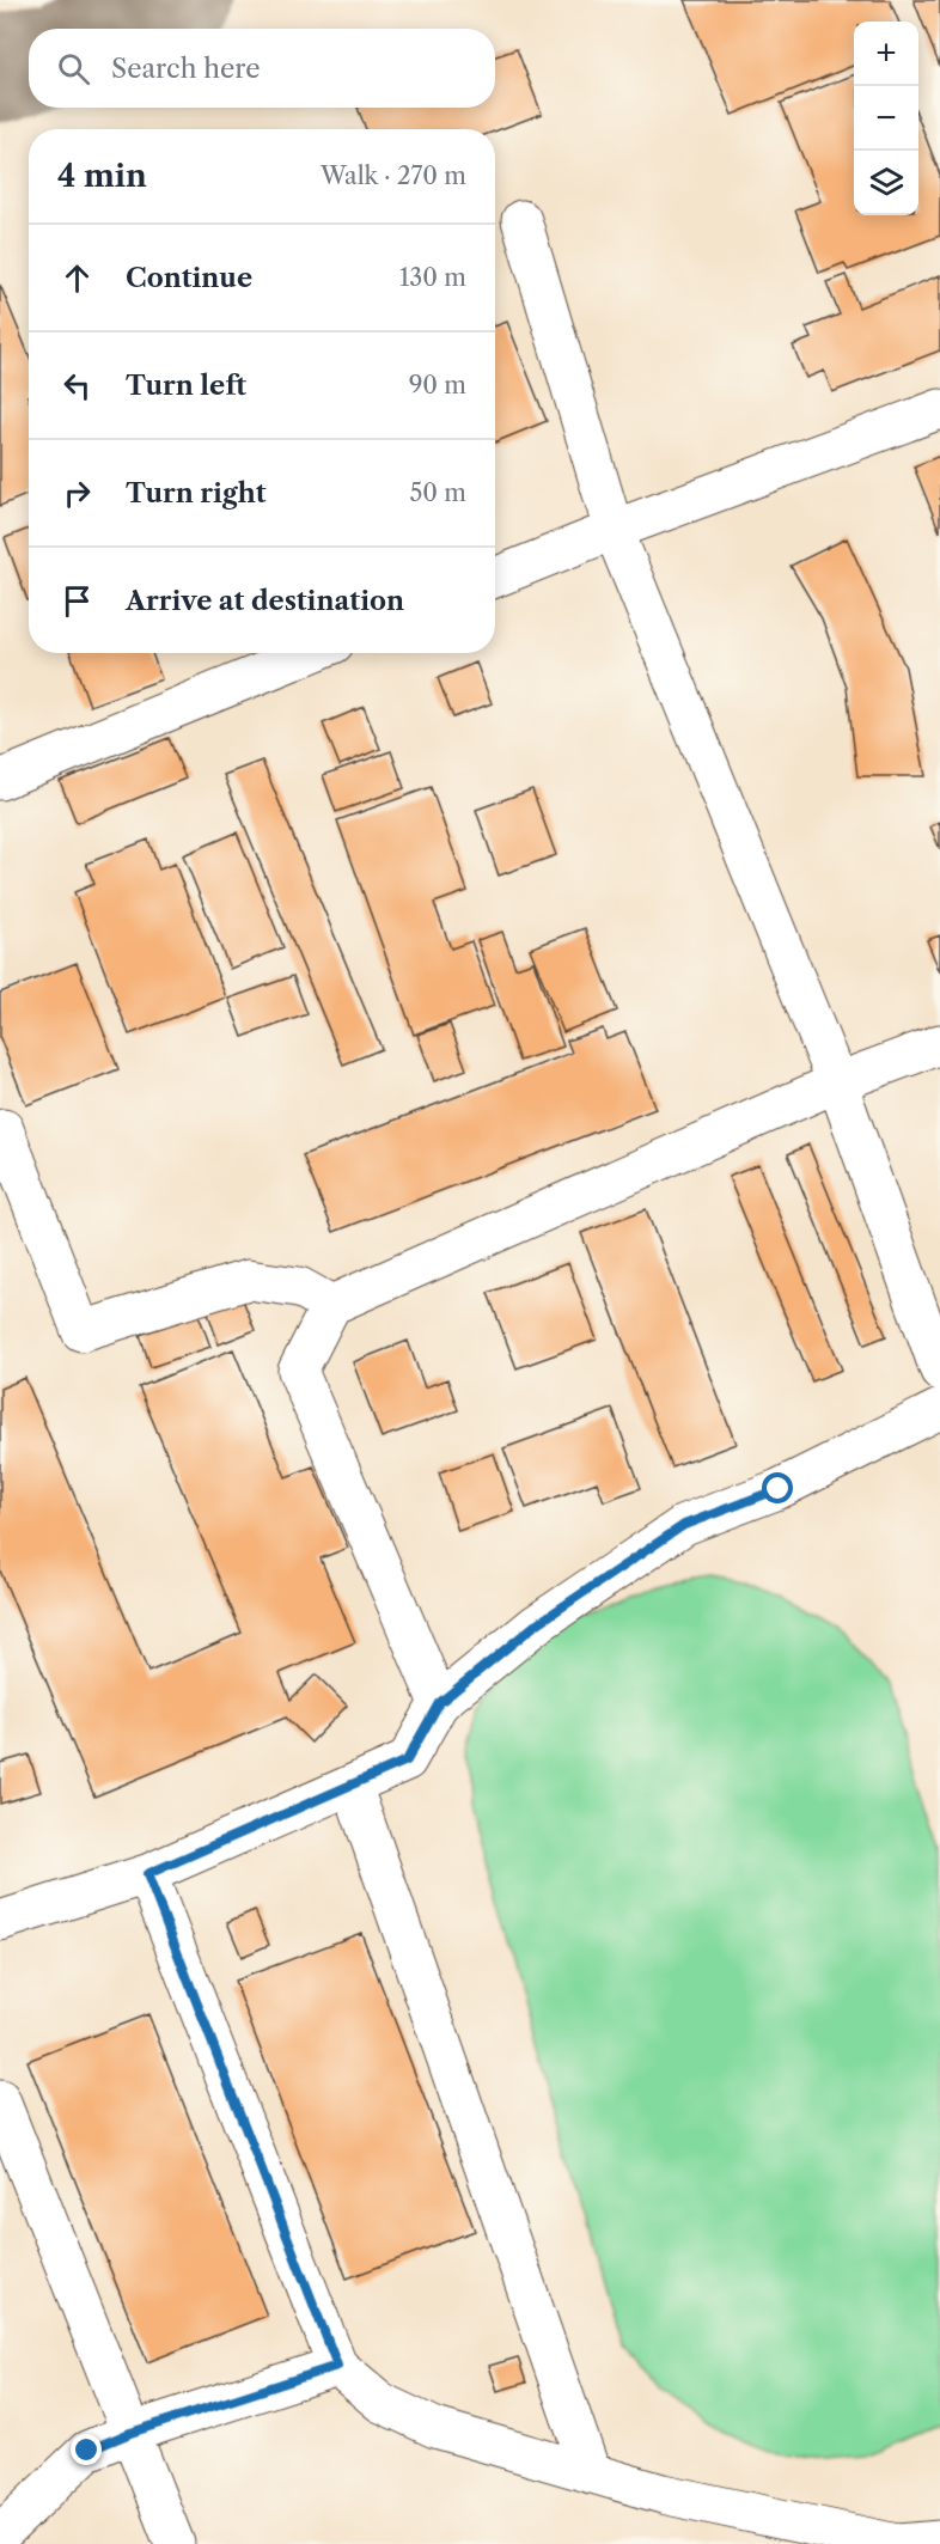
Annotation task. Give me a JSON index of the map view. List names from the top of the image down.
{
  "page": {
    "map_buttons": ["+", "−"],
    "search": "Search here",
    "heading": ["4 min", "Walk · 270 m"],
    "list": [
      ["Continue", "130 m"],
      ["Turn left", "90 m"],
      ["Turn right", "50 m"],
      "Arrive at destination"
    ]
  }
}
